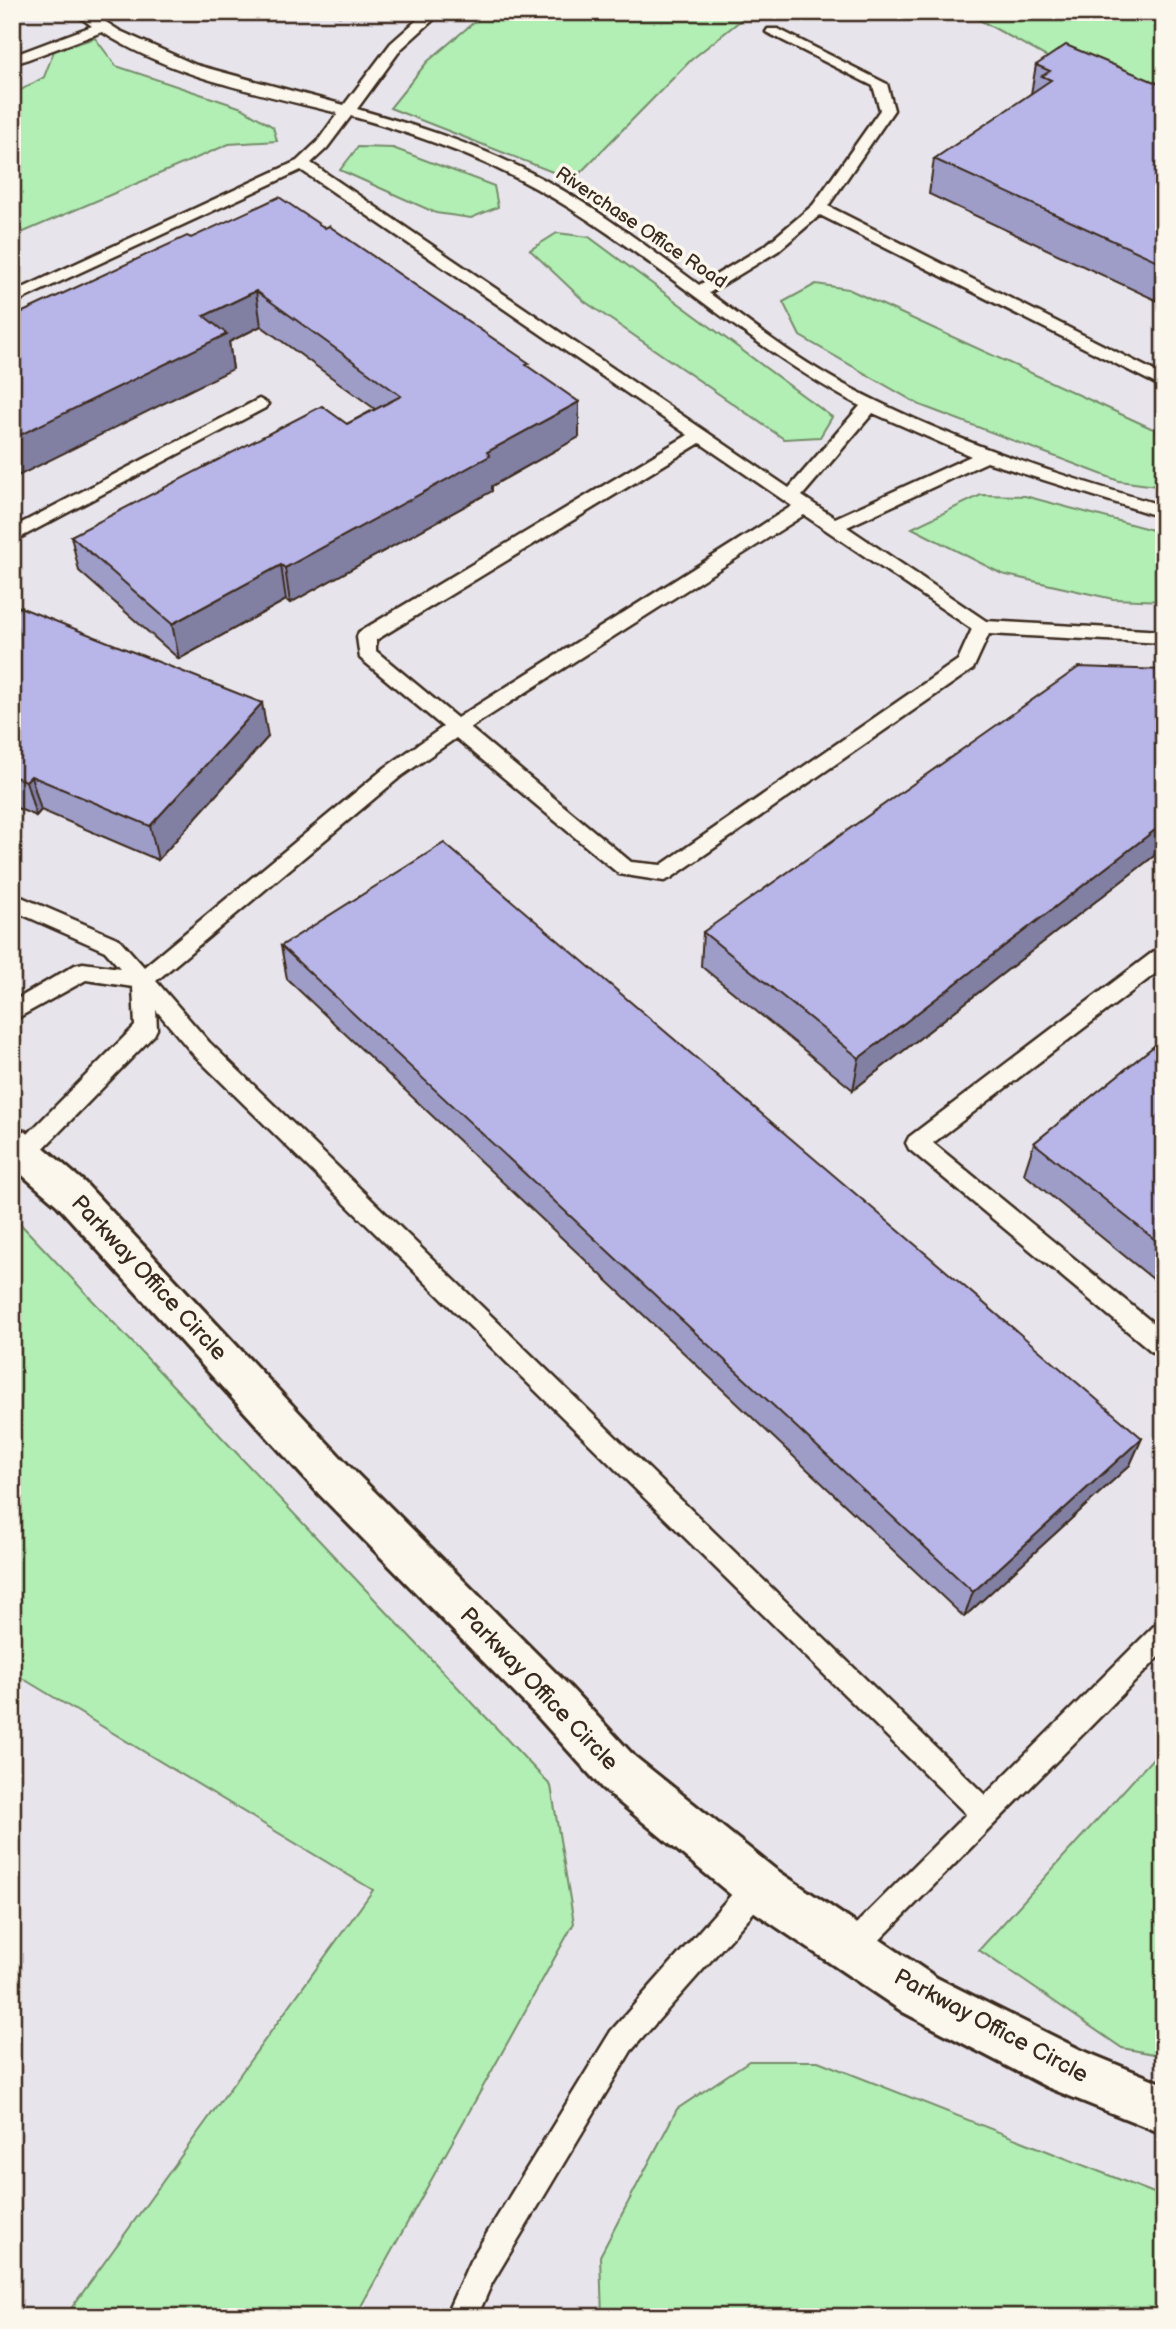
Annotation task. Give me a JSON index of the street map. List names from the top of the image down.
{
  "streets": {
    "street": ["Parkway Office Circle"],
    "lane": ["Riverchase Office Road"]
  }
}
